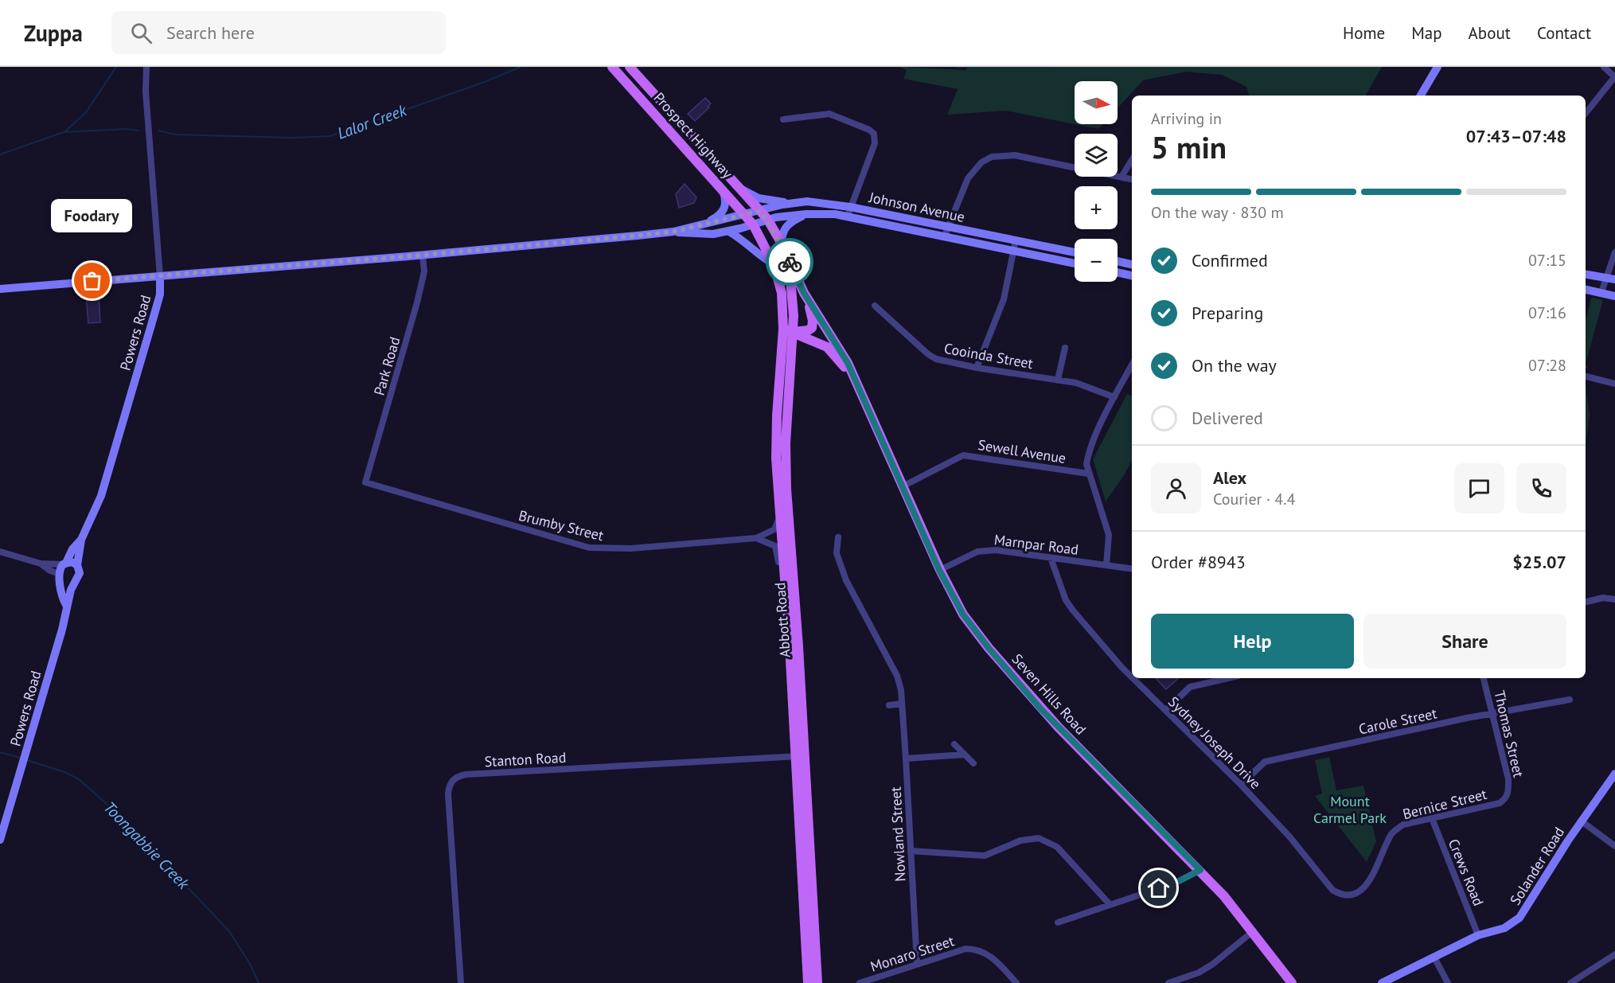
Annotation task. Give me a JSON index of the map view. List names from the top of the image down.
{
  "streets": {
    "main road": [
      "Prospect Highway",
      "Johnson Avenue",
      "Powers Road",
      "Abbott Road",
      "Seven Hills Road",
      "Solander Road"
    ],
    "street": [
      "Cooinda Street",
      "Park Road",
      "Sewell Avenue",
      "Brumby Street",
      "Marnpar Road",
      "Carole Street",
      "Thomas Street",
      "Sydney Joseph Drive",
      "Stanton Road",
      "Bernice Street",
      "Nowland Street",
      "Crews Road",
      "Monaro Street"
    ]
  },
  "crossings": [
    ["Prospect Highway", "Johnson Avenue"],
    ["Prospect Highway", "Seven Hills Road"],
    ["Johnson Avenue", "Seven Hills Road"],
    ["Park Road", "Brumby Street"],
    ["Sewell Avenue", "Seven Hills Road"],
    ["Brumby Street", "Abbott Road"],
    ["Marnpar Road", "Seven Hills Road"],
    ["Marnpar Road", "Sydney Joseph Drive"],
    ["Abbott Road", "Seven Hills Road"],
    ["Abbott Road", "Stanton Road"],
    ["Carole Street", "Thomas Street"],
    ["Carole Street", "Sydney Joseph Drive"],
    ["Thomas Street", "Bernice Street"],
    ["Sydney Joseph Drive", "Bernice Street"],
    ["Bernice Street", "Crews Road"],
    ["Nowland Street", "Monaro Street"],
    ["Solander Road", "Crews Road"]
  ],
  "water": ["Lalor Creek", "Toongabbie Creek"],
  "parks": ["Mount Carmel Park"],
  "places": ["Foodary"],
  "north": "right",
  "page": {
    "header": "Zuppa",
    "search": "Search here",
    "nav": [
      "Home",
      "Map",
      "About",
      "Contact"
    ],
    "map_buttons": ["+", "−"],
    "heading": ["5 min", "Arriving in", "07:43–07:48"],
    "panel": [
      "Alex",
      "Courier · 4.4",
      "Order #8943",
      "$25.07"
    ],
    "bar": "On the way · 830 m",
    "bubble": "Foodary",
    "list": [
      ["Confirmed", "07:15"],
      ["Preparing", "07:16"],
      ["On the way", "07:28"],
      "Delivered"
    ],
    "buttons": ["Help", "Share"]
  }
}
